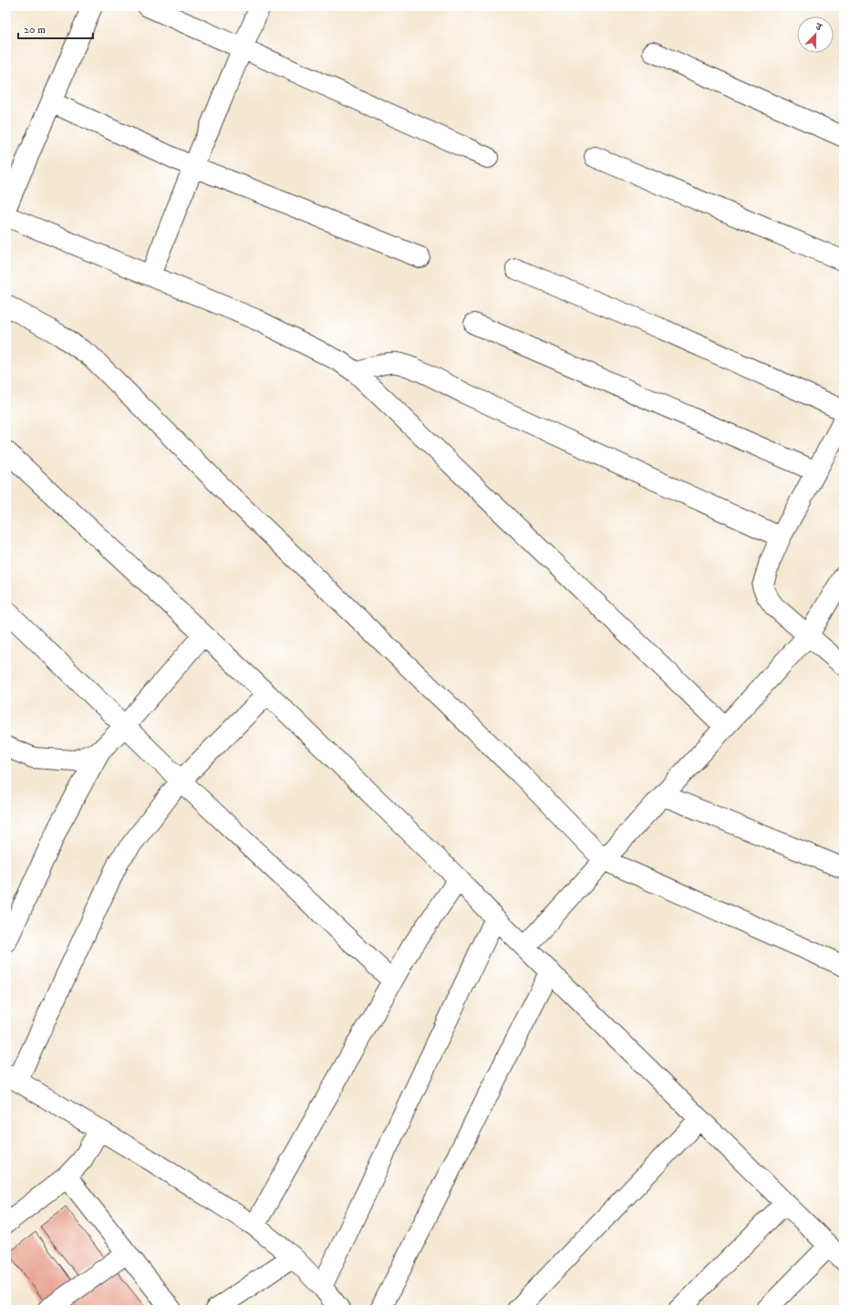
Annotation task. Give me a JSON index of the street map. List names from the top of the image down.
{
  "scale_bar": "20 m",
  "north": "top"
}
